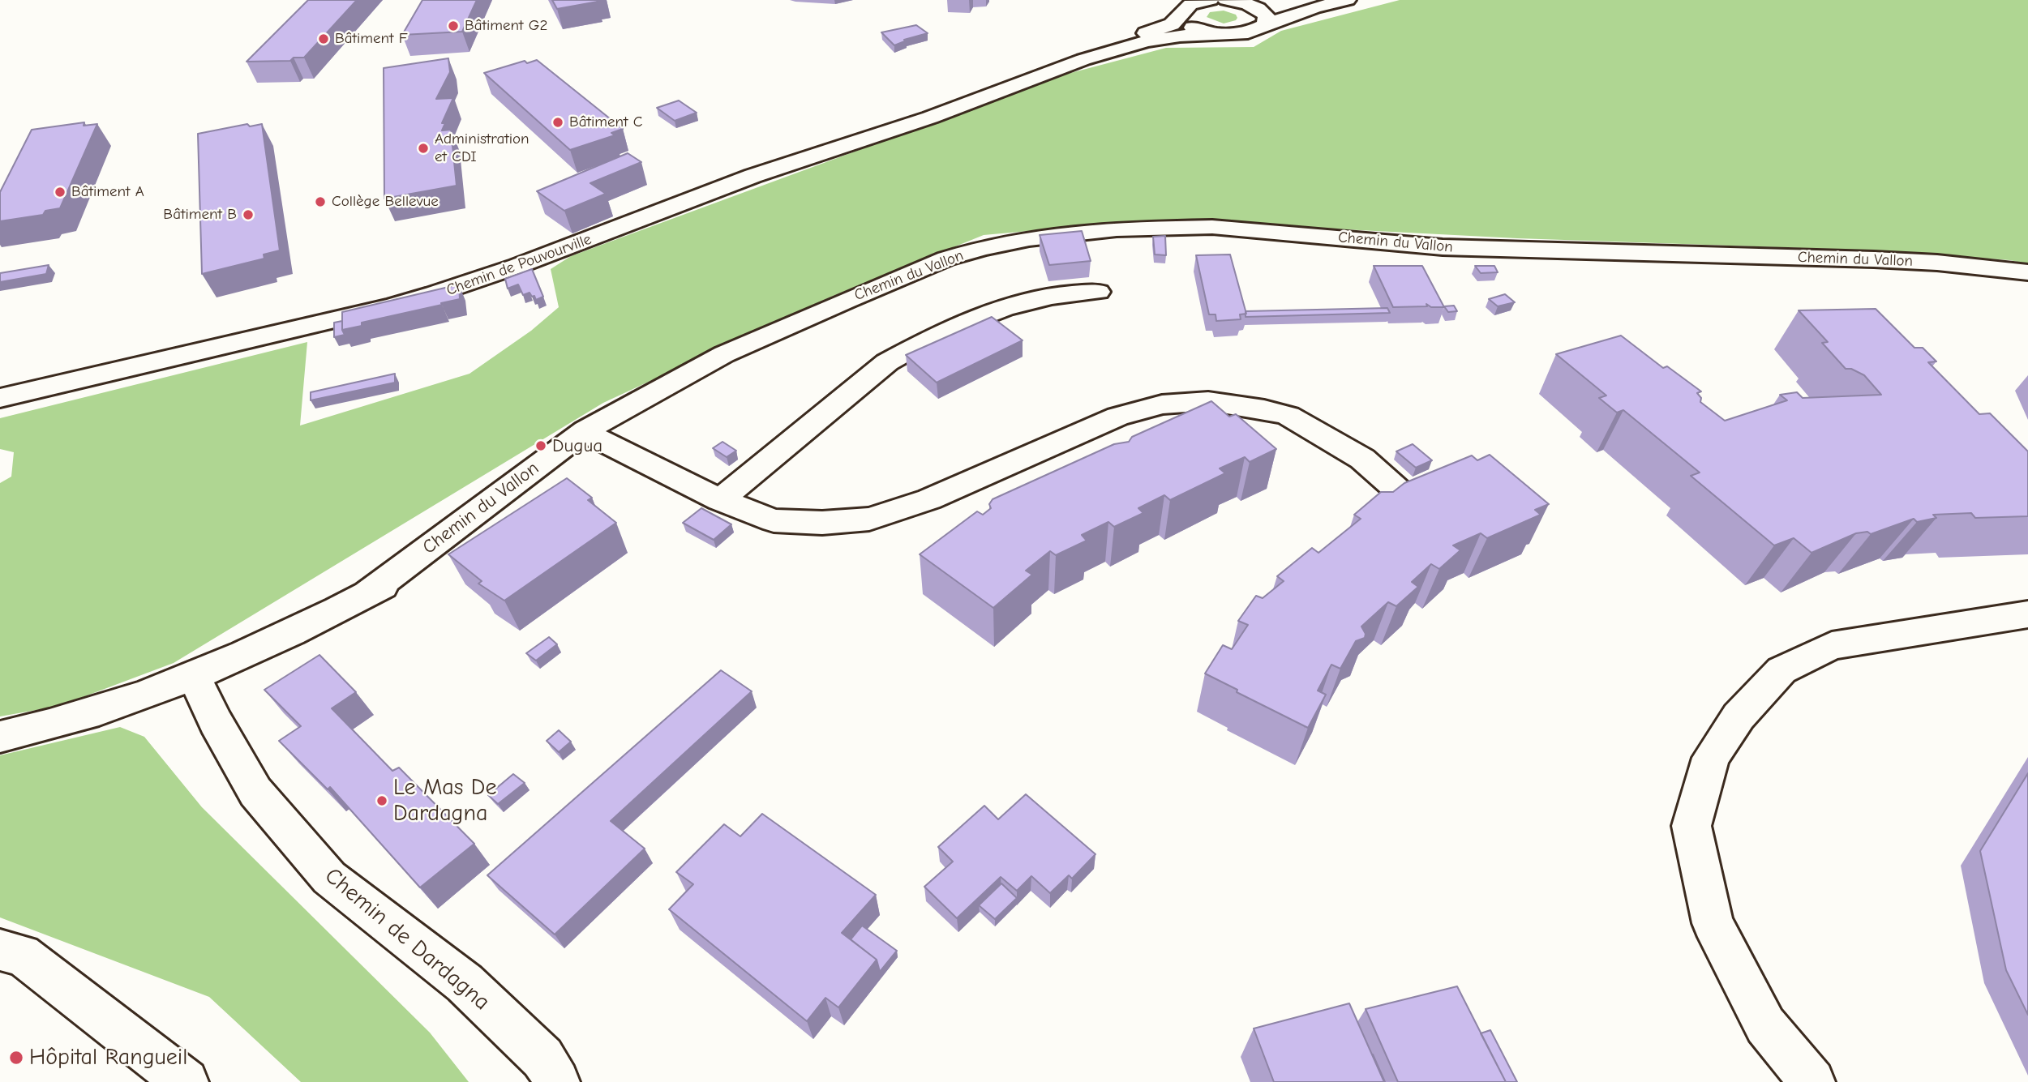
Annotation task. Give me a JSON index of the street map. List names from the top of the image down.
{
  "streets": {
    "street": ["Chemin du Vallon", "Chemin de Pouvourville", "Chemin de Dardagna"]
  },
  "crossings": [
    ["Chemin du Vallon", "Chemin de Dardagna"]
  ],
  "places": [
    "Bâtiment G2",
    "Bâtiment F",
    "Bâtiment C",
    "Administration et CDI",
    "Bâtiment A",
    "Collège Bellevue",
    "Bâtiment B",
    "Dugua",
    "Le Mas De Dardagna",
    "Hôpital Rangueil"
  ]
}
